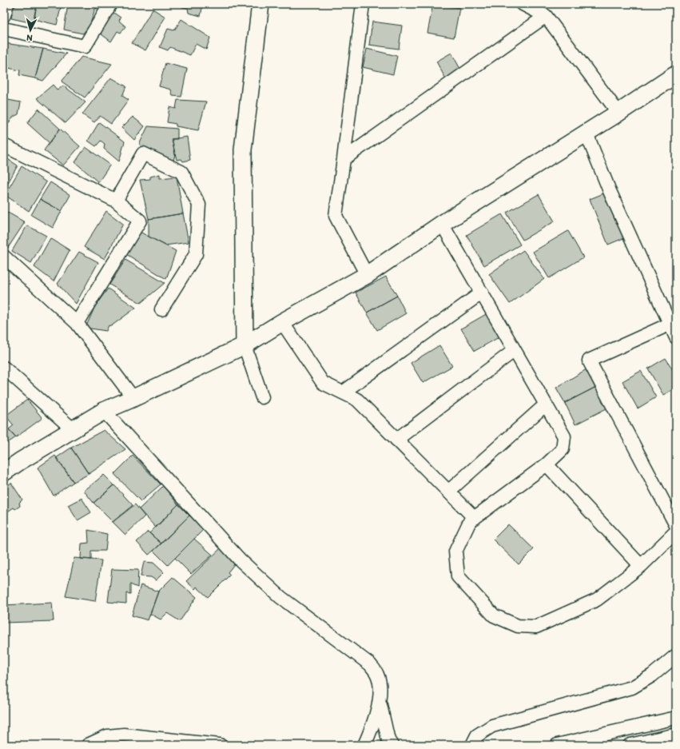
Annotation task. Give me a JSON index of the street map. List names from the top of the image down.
{
  "north": "bottom"
}
